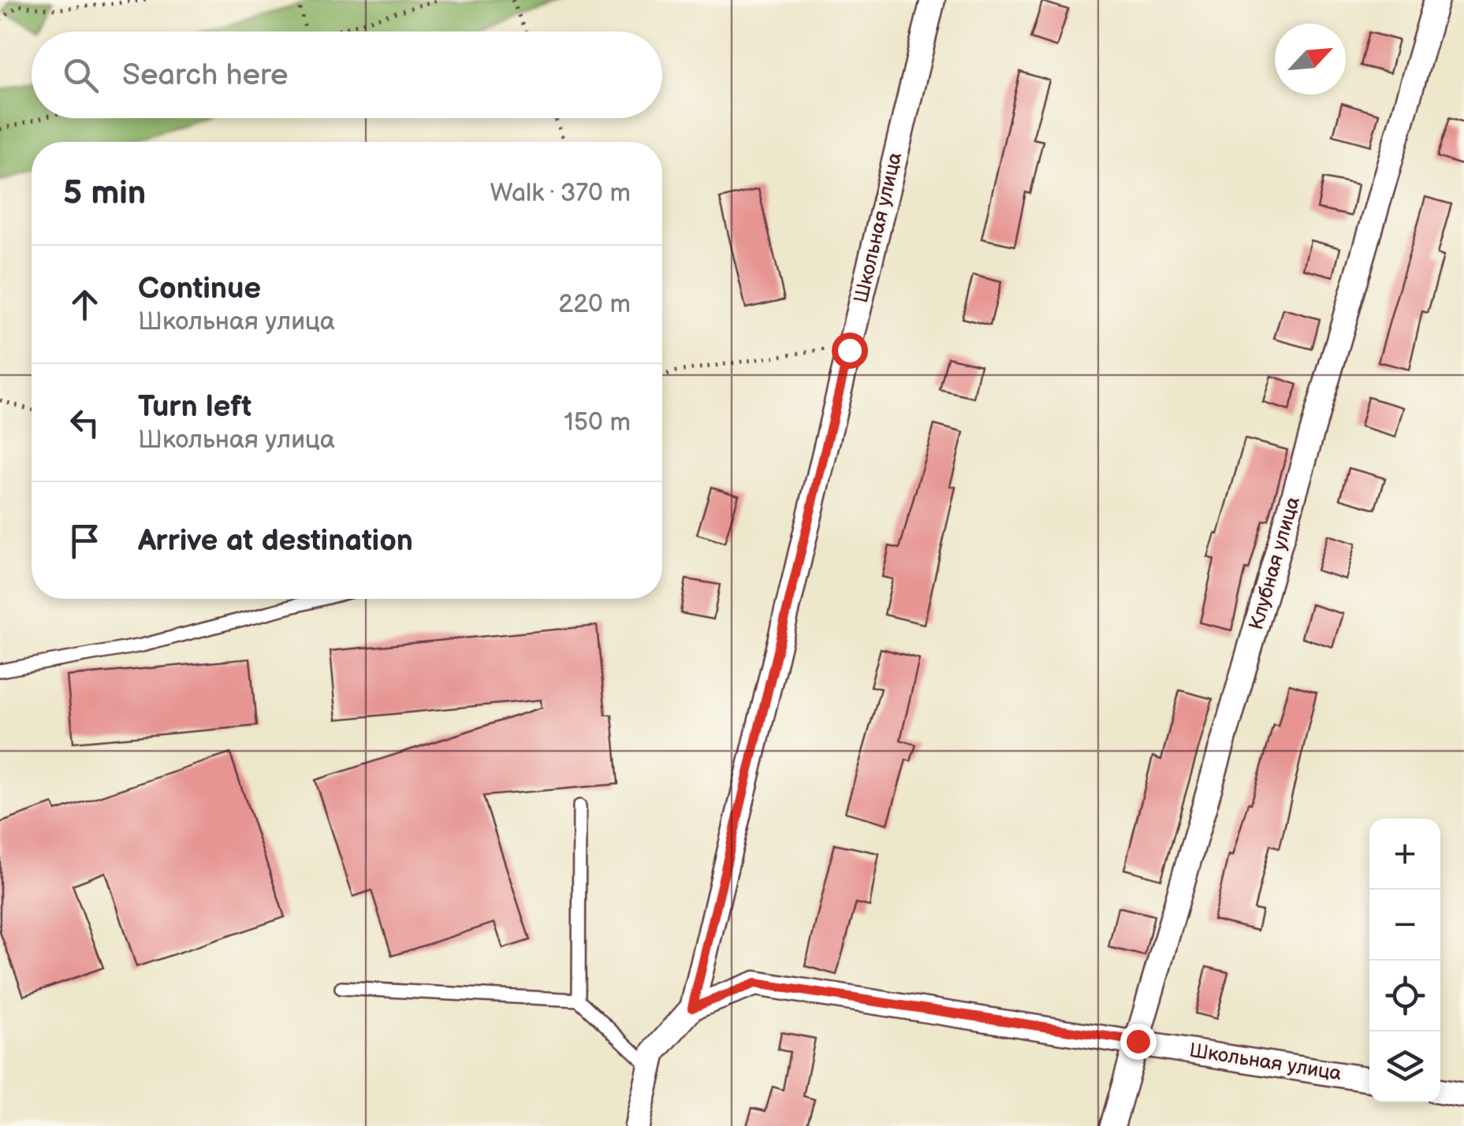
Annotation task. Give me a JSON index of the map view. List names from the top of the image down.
{
  "streets": {
    "street": ["Школьная улица", "Клубная улица"]
  },
  "crossings": [
    ["Школьная улица", "Клубная улица"]
  ],
  "north": "top right",
  "page": {
    "search": "Search here",
    "heading": ["5 min", "Walk · 370 m"],
    "list": [
      ["Continue", "Школьная улица", "220 m"],
      ["Turn left", "Школьная улица", "150 m"],
      "Arrive at destination"
    ],
    "map_buttons": ["+", "−"]
  }
}
